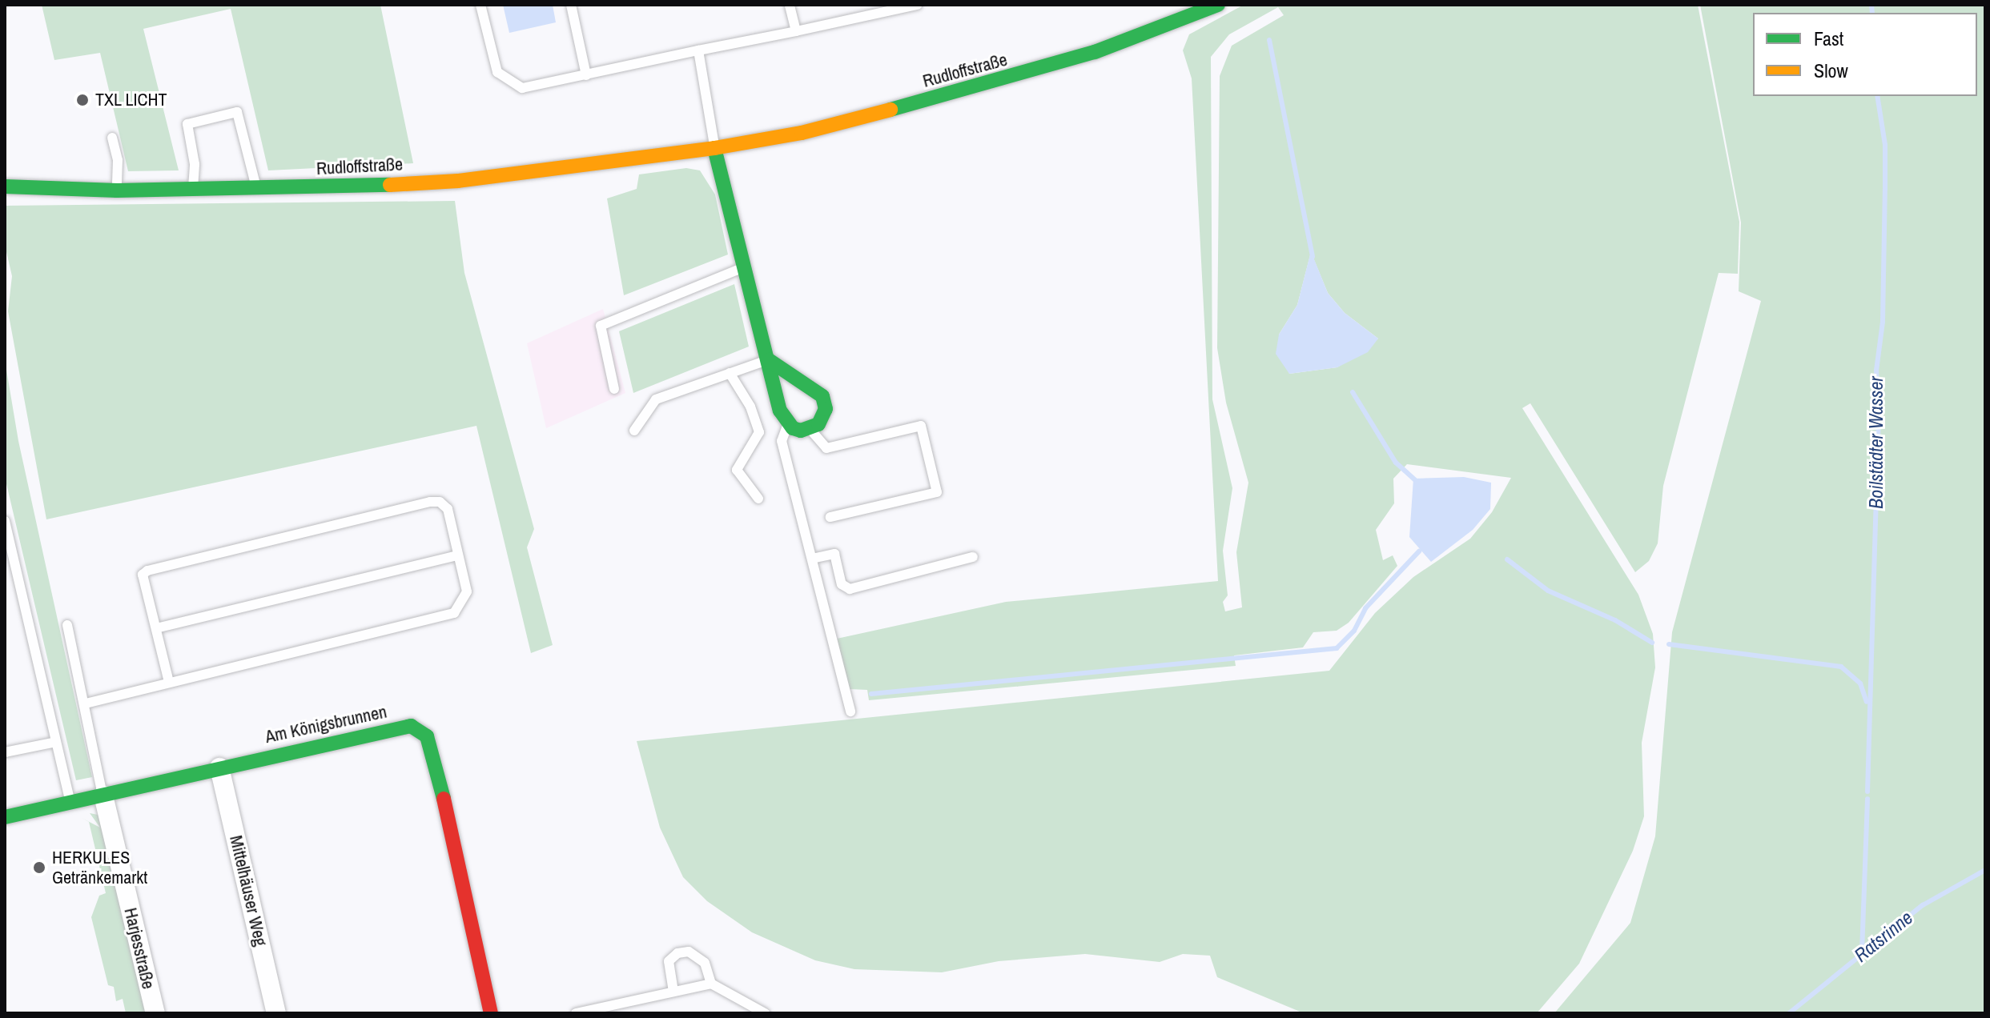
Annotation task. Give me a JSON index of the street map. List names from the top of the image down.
{
  "streets": {
    "street": [
      "Rudloffstraße",
      "Am Königsbrunnen",
      "Mittelhäuser Weg",
      "Harjesstraße"
    ]
  },
  "crossings": [
    ["Am Königsbrunnen", "Mittelhäuser Weg"],
    ["Am Königsbrunnen", "Harjesstraße"]
  ],
  "water": ["Boilstädter Wasser", "Ratsrinne"],
  "places": ["TXL LICHT", "HERKULES Getränkemarkt"],
  "legend": ["Fast", "Slow"]
}
